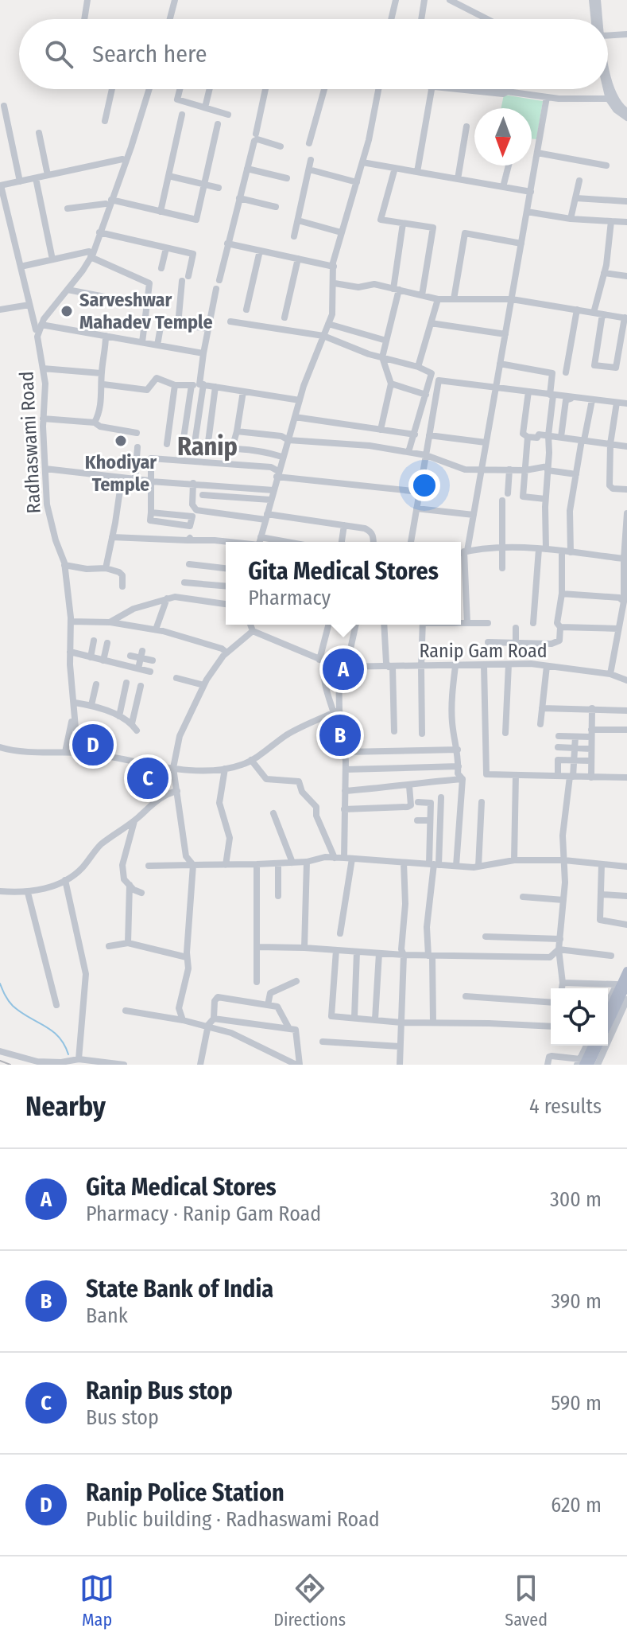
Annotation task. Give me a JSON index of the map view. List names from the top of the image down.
{
  "streets": {
    "street": ["Radhaswami Road", "Ranip Gam Road"]
  },
  "districts": ["Ranip"],
  "places": ["Sarveshwar Mahadev Temple", "Khodiyar Temple"],
  "north": "bottom",
  "page": {
    "search": "Search here",
    "popup": ["Gita Medical Stores", "Pharmacy"],
    "pins": [
      "A",
      "B",
      "D",
      "C"
    ],
    "heading": ["Nearby", "4 results"],
    "list": [
      {
        "mark": "A",
        "name": "Gita Medical Stores",
        "note": "Pharmacy · Ranip Gam Road",
        "value": "300 m"
      },
      {
        "mark": "B",
        "name": "State Bank of India",
        "note": "Bank",
        "value": "390 m"
      },
      {
        "mark": "C",
        "name": "Ranip Bus stop",
        "note": "Bus stop",
        "value": "590 m"
      },
      {
        "mark": "D",
        "name": "Ranip Police Station",
        "note": "Public building · Radhaswami Road",
        "value": "620 m"
      }
    ],
    "nav": ["Map", "Directions", "Saved"]
  }
}
